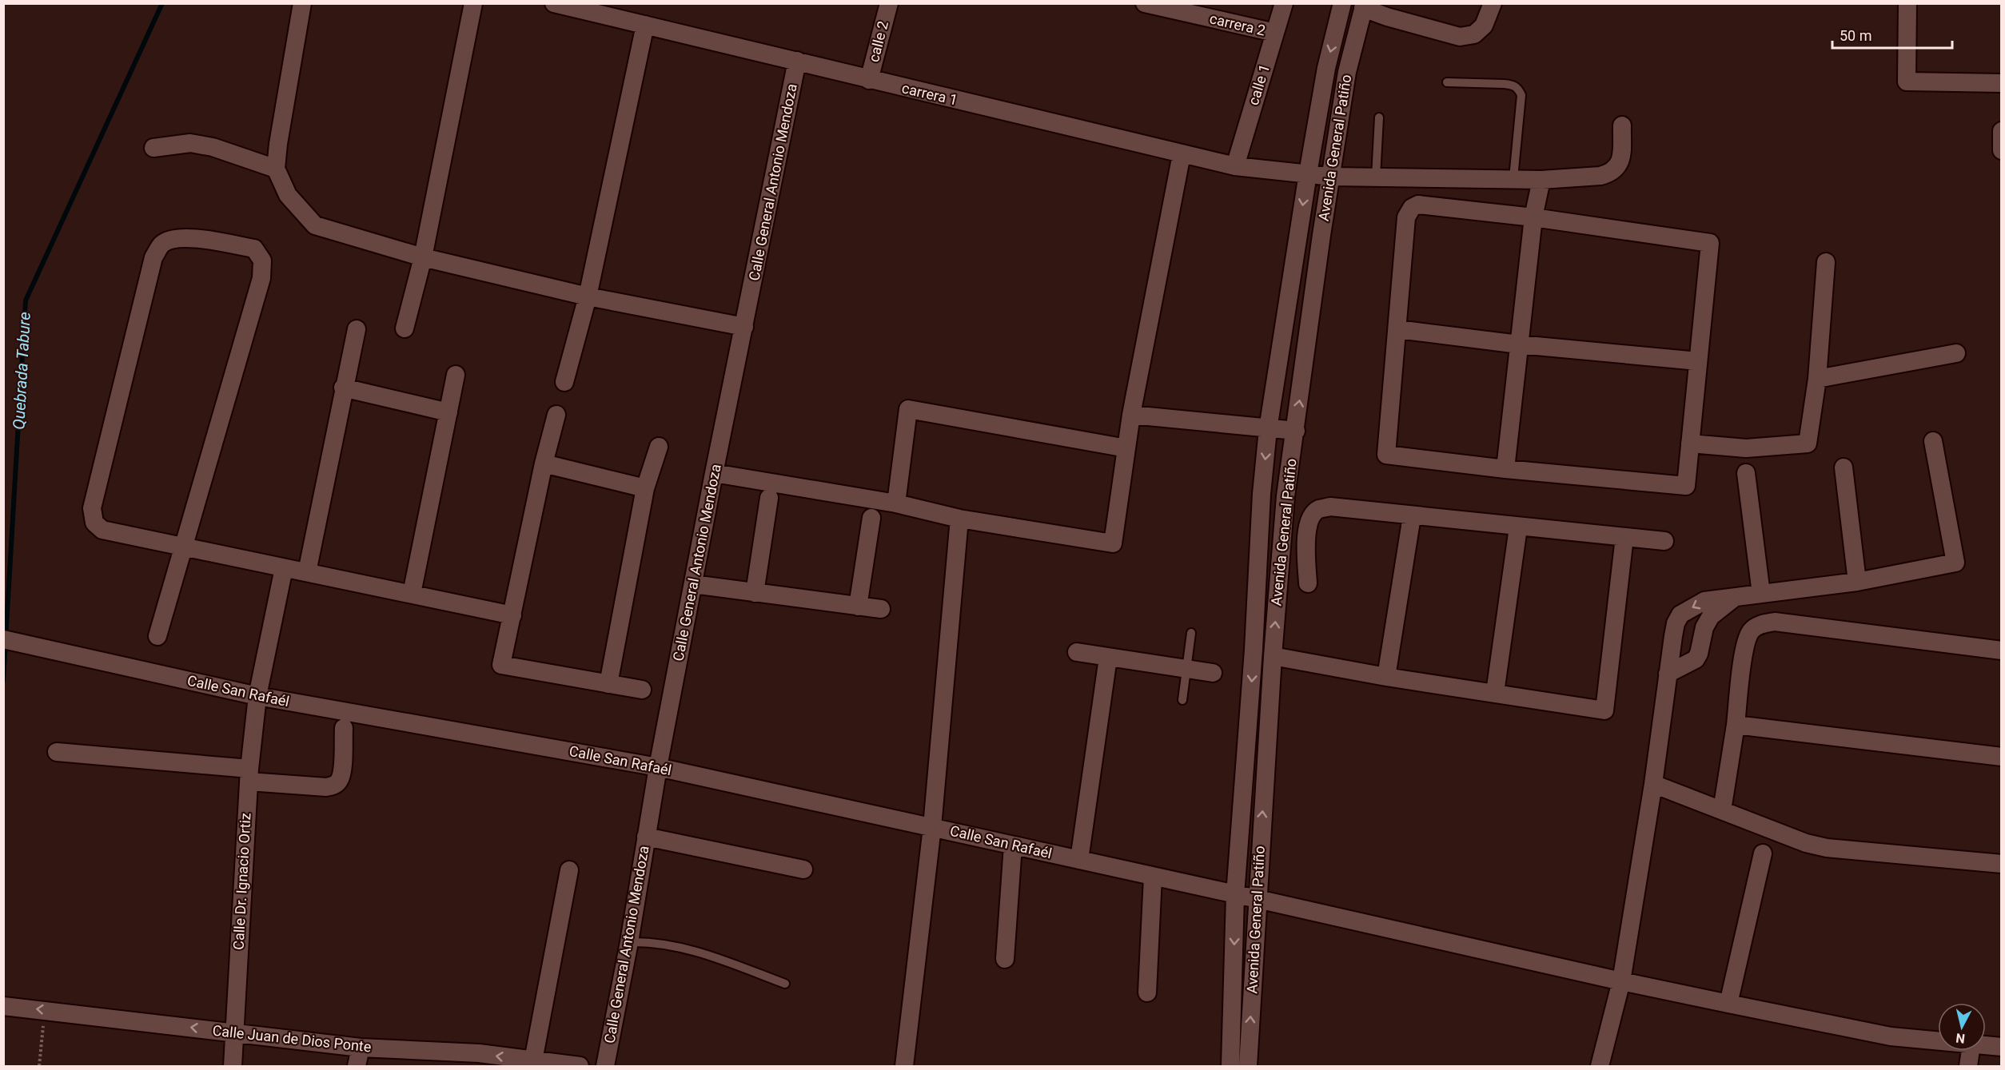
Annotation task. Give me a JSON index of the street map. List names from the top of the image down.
{
  "streets": {
    "street": [
      "carrera 2",
      "calle 2",
      "calle 1",
      "carrera 1",
      "Avenida General Patiño",
      "Calle General Antonio Mendoza",
      "Calle San Rafaél",
      "Calle Dr. Ignacio Ortiz",
      "Calle Juan de Dios Ponte"
    ]
  },
  "crossings": [
    ["carrera 2", "calle 1"],
    ["calle 2", "carrera 1"],
    ["calle 1", "carrera 1"],
    ["carrera 1", "Avenida General Patiño"],
    ["carrera 1", "Calle General Antonio Mendoza"],
    ["Avenida General Patiño", "Calle San Rafaél"],
    ["Calle General Antonio Mendoza", "Calle San Rafaél"],
    ["Calle San Rafaél", "Calle Dr. Ignacio Ortiz"],
    ["Calle Dr. Ignacio Ortiz", "Calle Juan de Dios Ponte"]
  ],
  "one_way": ["Calle Juan de Dios Ponte"],
  "water": ["Quebrada Tabure"],
  "scale_bar": "50 m",
  "north": "bottom"
}
